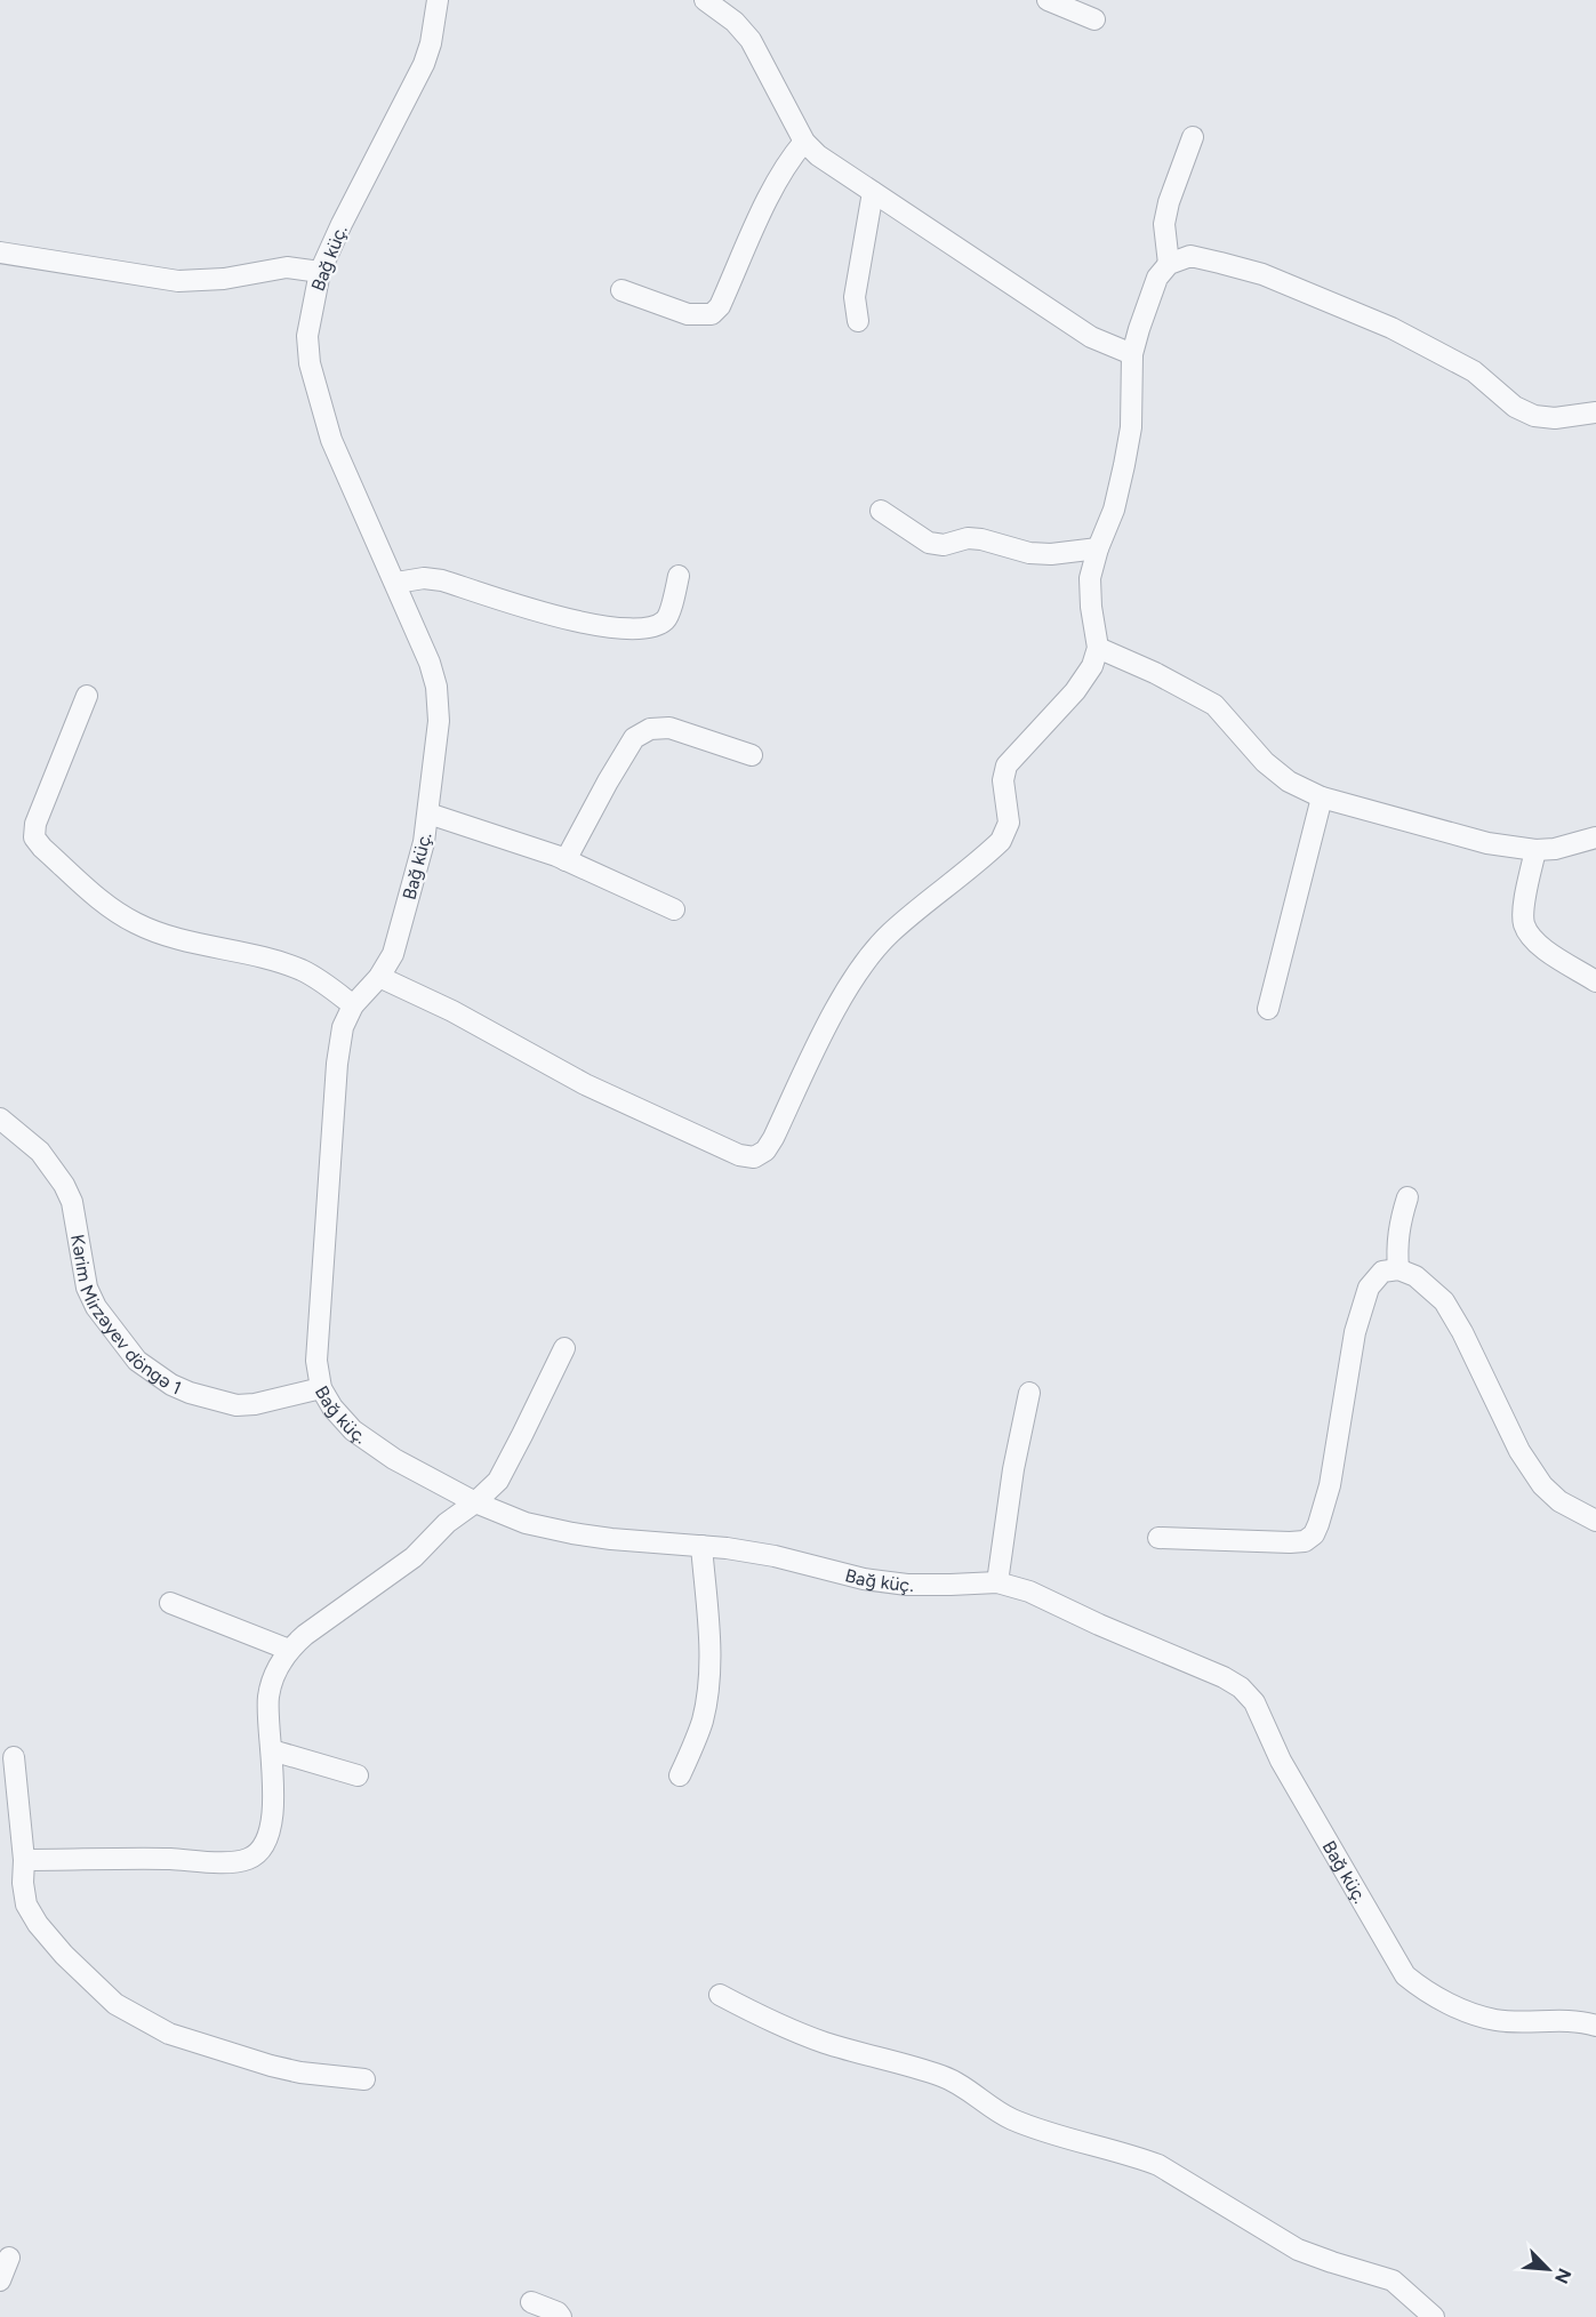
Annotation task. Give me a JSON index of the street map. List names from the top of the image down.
{
  "streets": {
    "street": ["Bağ küç.", "Kərim Mirzəyev döngə 1"]
  },
  "crossings": [
    ["Bağ küç.", "Kərim Mirzəyev döngə 1"]
  ],
  "north": "bottom right"
}
